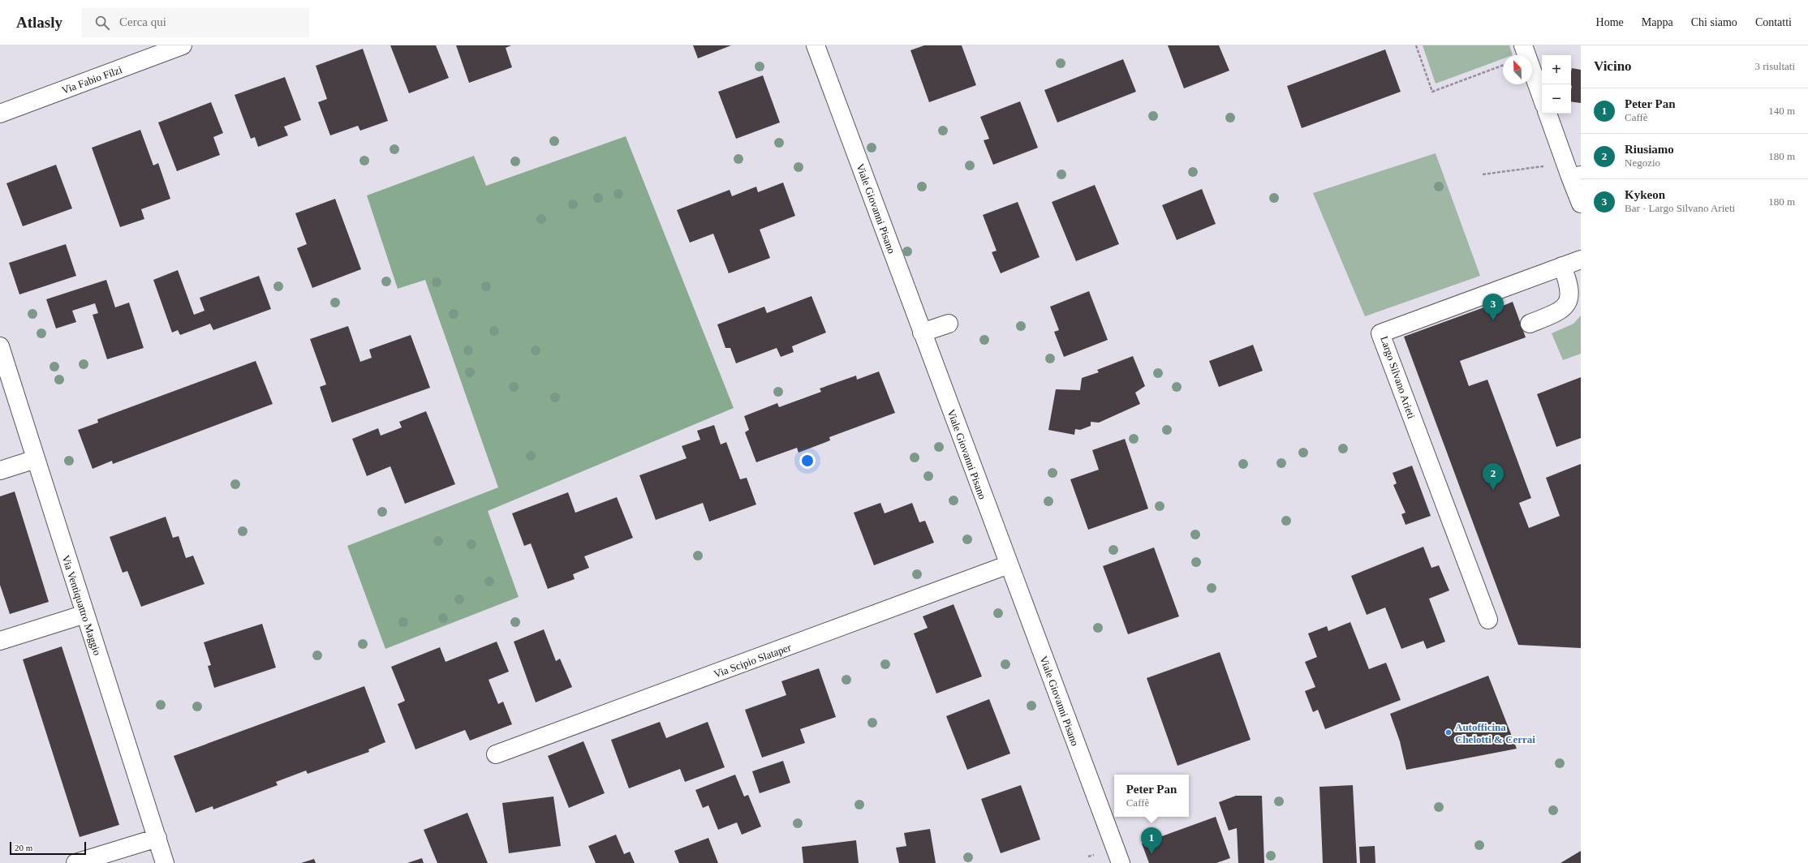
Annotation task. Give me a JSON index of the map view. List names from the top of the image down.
{
  "streets": {
    "street": [
      "Via Fabio Filzi",
      "Viale Giovanni Pisano",
      "Largo Silvano Arieti",
      "Via Ventiquattro Maggio",
      "Via Scipio Slataper"
    ]
  },
  "crossings": [
    ["Viale Giovanni Pisano", "Via Scipio Slataper"]
  ],
  "places": ["Autofficina Chelotti & Cerrai"],
  "scale_bar": "20 m",
  "north": "top left",
  "page": {
    "header": "Atlasly",
    "search": "Cerca qui",
    "nav": [
      "Home",
      "Mappa",
      "Chi siamo",
      "Contatti"
    ],
    "heading": ["Vicino", "3 risultati"],
    "map_buttons": ["+", "−"],
    "list": [
      {
        "mark": "1",
        "name": "Peter Pan",
        "note": "Caffè",
        "value": "140 m"
      },
      {
        "mark": "2",
        "name": "Riusiamo",
        "note": "Negozio",
        "value": "180 m"
      },
      {
        "mark": "3",
        "name": "Kykeon",
        "note": "Bar · Largo Silvano Arieti",
        "value": "180 m"
      }
    ],
    "pins": ["3", "2", "1"],
    "popup": ["Peter Pan", "Caffè"],
    "scale": "20 m"
  }
}
